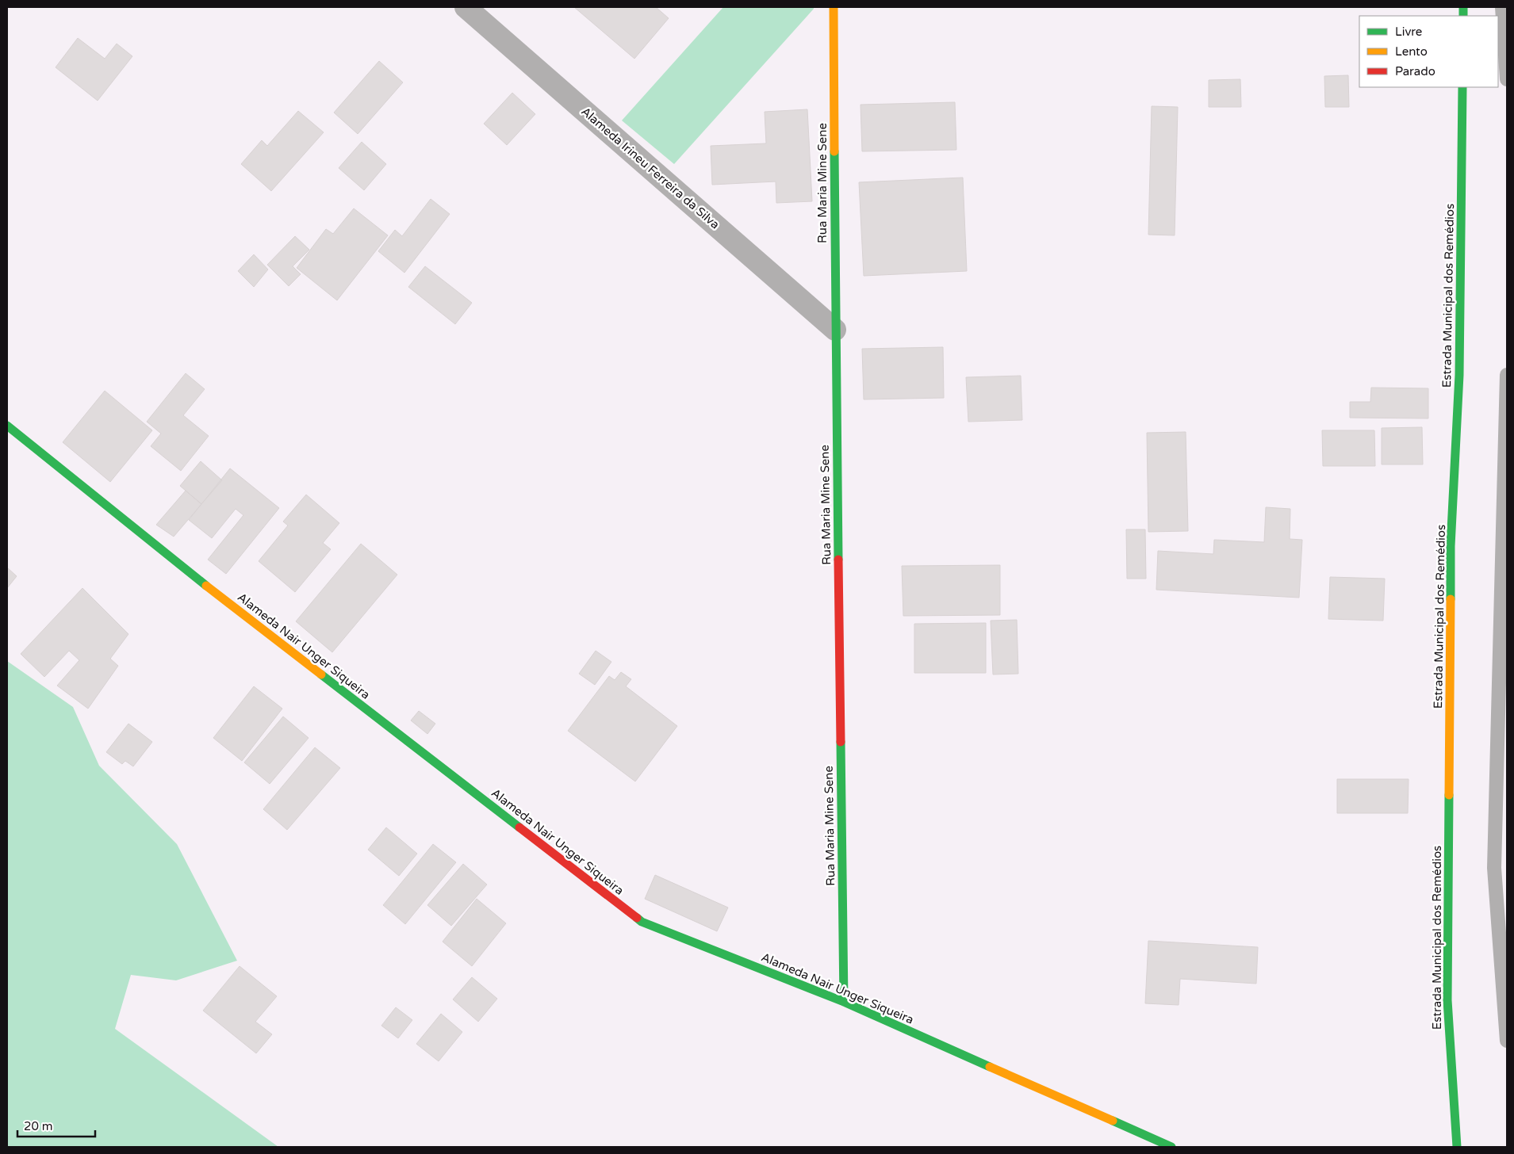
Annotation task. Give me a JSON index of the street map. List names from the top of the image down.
{
  "streets": {
    "street": [
      "Alameda Irineu Ferreira da Silva",
      "Rua Maria Mine Sene",
      "Estrada Municipal dos Remédios",
      "Alameda Nair Unger Siqueira"
    ]
  },
  "crossings": [
    ["Alameda Irineu Ferreira da Silva", "Rua Maria Mine Sene"],
    ["Rua Maria Mine Sene", "Alameda Nair Unger Siqueira"]
  ],
  "legend": ["Livre", "Lento", "Parado"],
  "scale_bar": "20 m"
}
